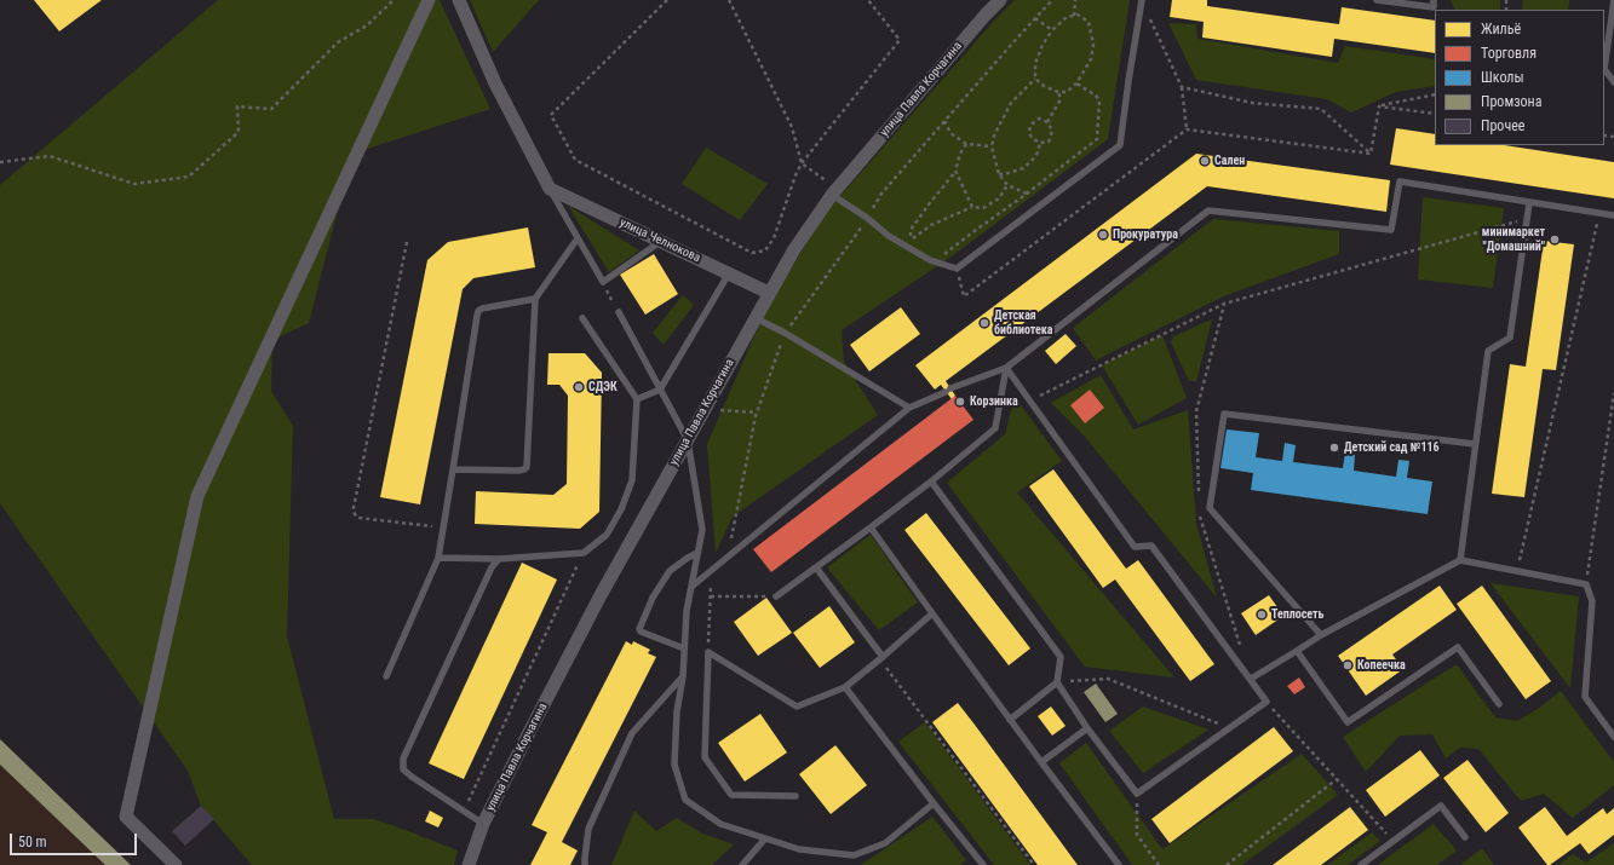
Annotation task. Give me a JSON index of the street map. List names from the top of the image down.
{
  "streets": {
    "street": ["улица Павла Корчагина", "улица Челнокова"]
  },
  "crossings": [
    ["улица Павла Корчагина", "улица Челнокова"]
  ],
  "places": [
    "Сален",
    "Прокуратура",
    "минимаркет \"Домашний\"",
    "Детская библиотека",
    "СДЭК",
    "Корзинка",
    "Детский сад №116",
    "Теплосеть",
    "Копеечка"
  ],
  "legend": [
    "Жильё",
    "Торговля",
    "Школы",
    "Промзона",
    "Прочее"
  ],
  "scale_bar": "50 m"
}
